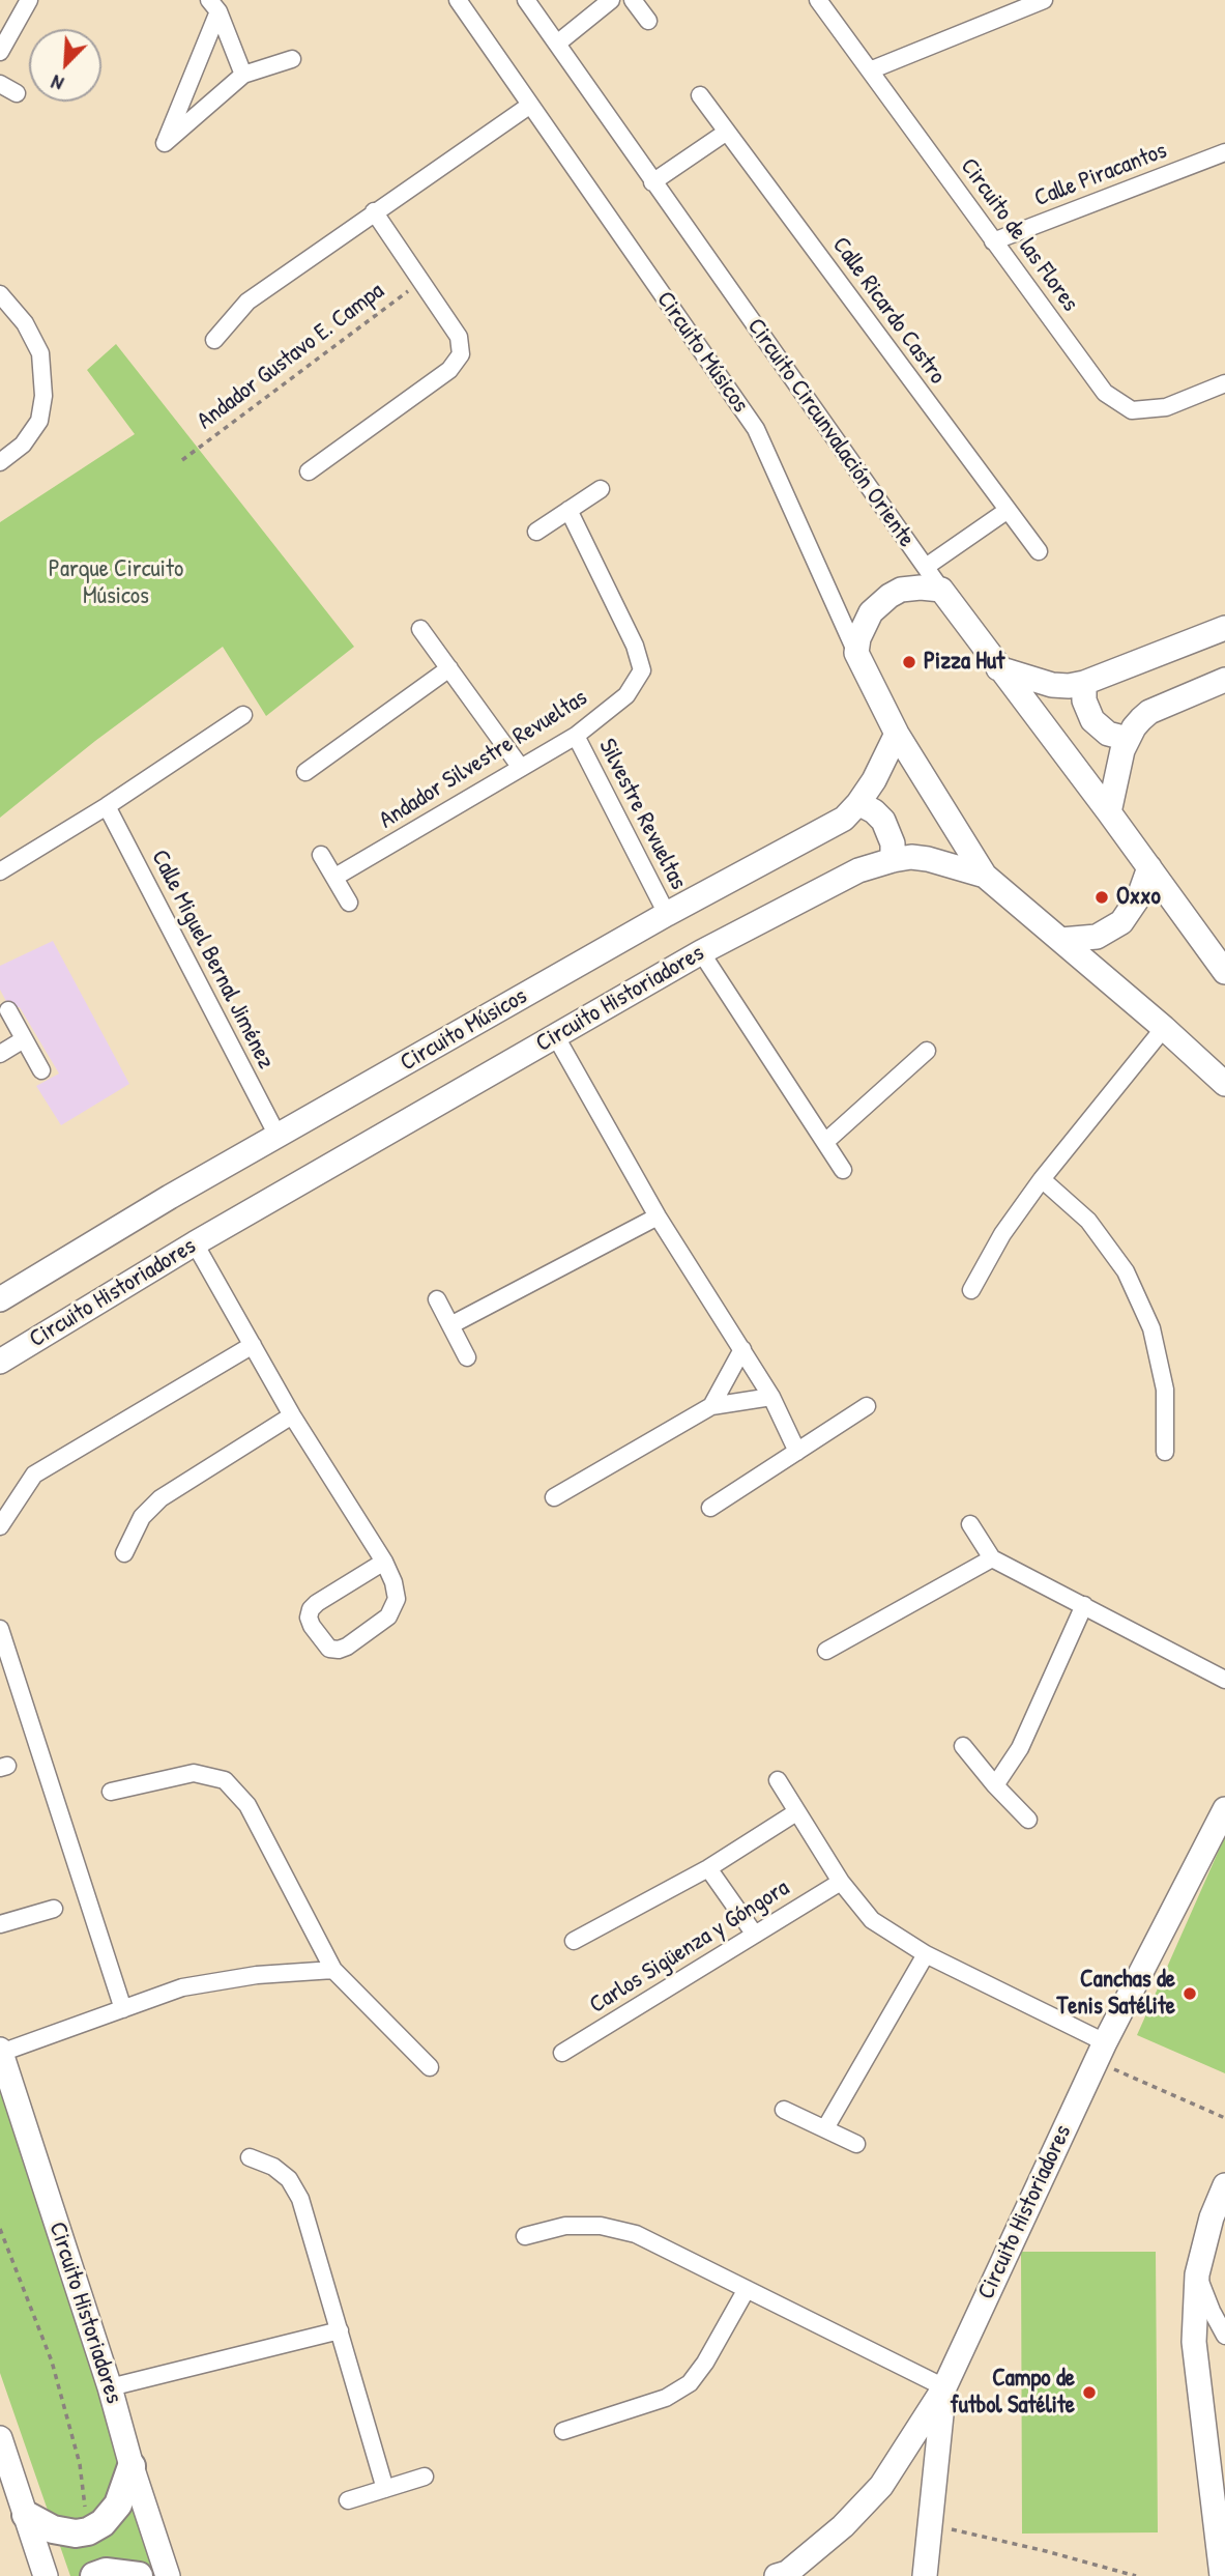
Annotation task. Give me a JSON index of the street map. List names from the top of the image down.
{
  "streets": {
    "street": [
      "Calle Piracantos",
      "Circuito de las Flores",
      "Calle Ricardo Castro",
      "Circuito Músicos",
      "Circuito Circunvalación Oriente",
      "Andador Silvestre Revueltas",
      "Silvestre Revueltas",
      "Calle Miguel Bernal Jiménez",
      "Circuito Historiadores",
      "Carlos Sigüenza y Góngora"
    ],
    "path": ["Andador Gustavo E. Campa"]
  },
  "crossings": [
    ["Calle Piracantos", "Circuito de las Flores"],
    ["Circuito Músicos", "Silvestre Revueltas"],
    ["Circuito Músicos", "Calle Miguel Bernal Jiménez"],
    ["Circuito Músicos", "Circuito Historiadores"],
    ["Andador Silvestre Revueltas", "Silvestre Revueltas"]
  ],
  "parks": ["Parque Circuito Músicos"],
  "places": [
    "Pizza Hut",
    "Oxxo",
    "Canchas de Tenis Satélite",
    "Campo de futbol Satélite"
  ],
  "north": "bottom left"
}
